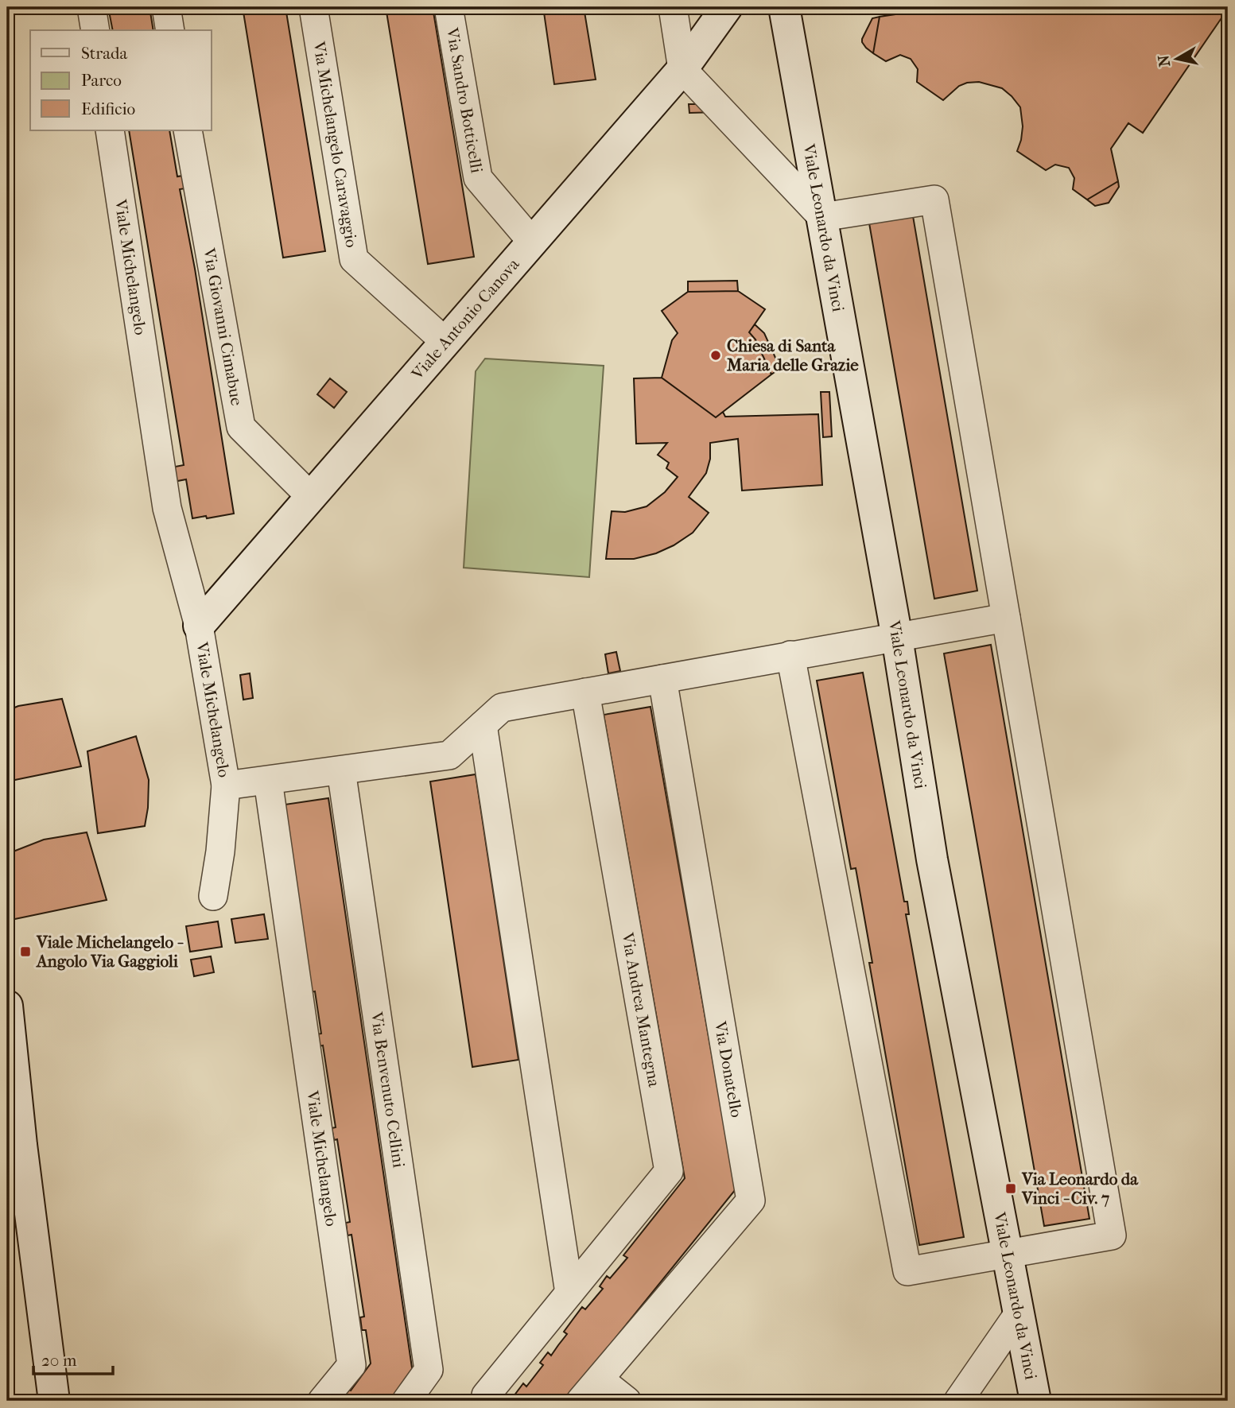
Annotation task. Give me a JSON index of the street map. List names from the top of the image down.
{
  "streets": {
    "street": [
      "Via Sandro Botticelli",
      "Via Michelangelo Caravaggio",
      "Viale Leonardo da Vinci",
      "Viale Michelangelo",
      "Viale Antonio Canova",
      "Via Giovanni Cimabue",
      "Via Andrea Mantegna",
      "Via Donatello",
      "Via Benvenuto Cellini"
    ]
  },
  "crossings": [
    ["Via Sandro Botticelli", "Viale Antonio Canova"],
    ["Via Michelangelo Caravaggio", "Viale Antonio Canova"],
    ["Viale Michelangelo", "Viale Antonio Canova"],
    ["Viale Antonio Canova", "Via Giovanni Cimabue"]
  ],
  "places": {
    "other": ["Chiesa di Santa Maria delle Grazie"],
    "transit": ["Viale Michelangelo - Angolo Via Gaggioli", "Via Leonardo da Vinci - Civ. 7"]
  },
  "legend": ["Strada", "Parco", "Edificio"],
  "scale_bar": "20 m",
  "north": "left"
}
